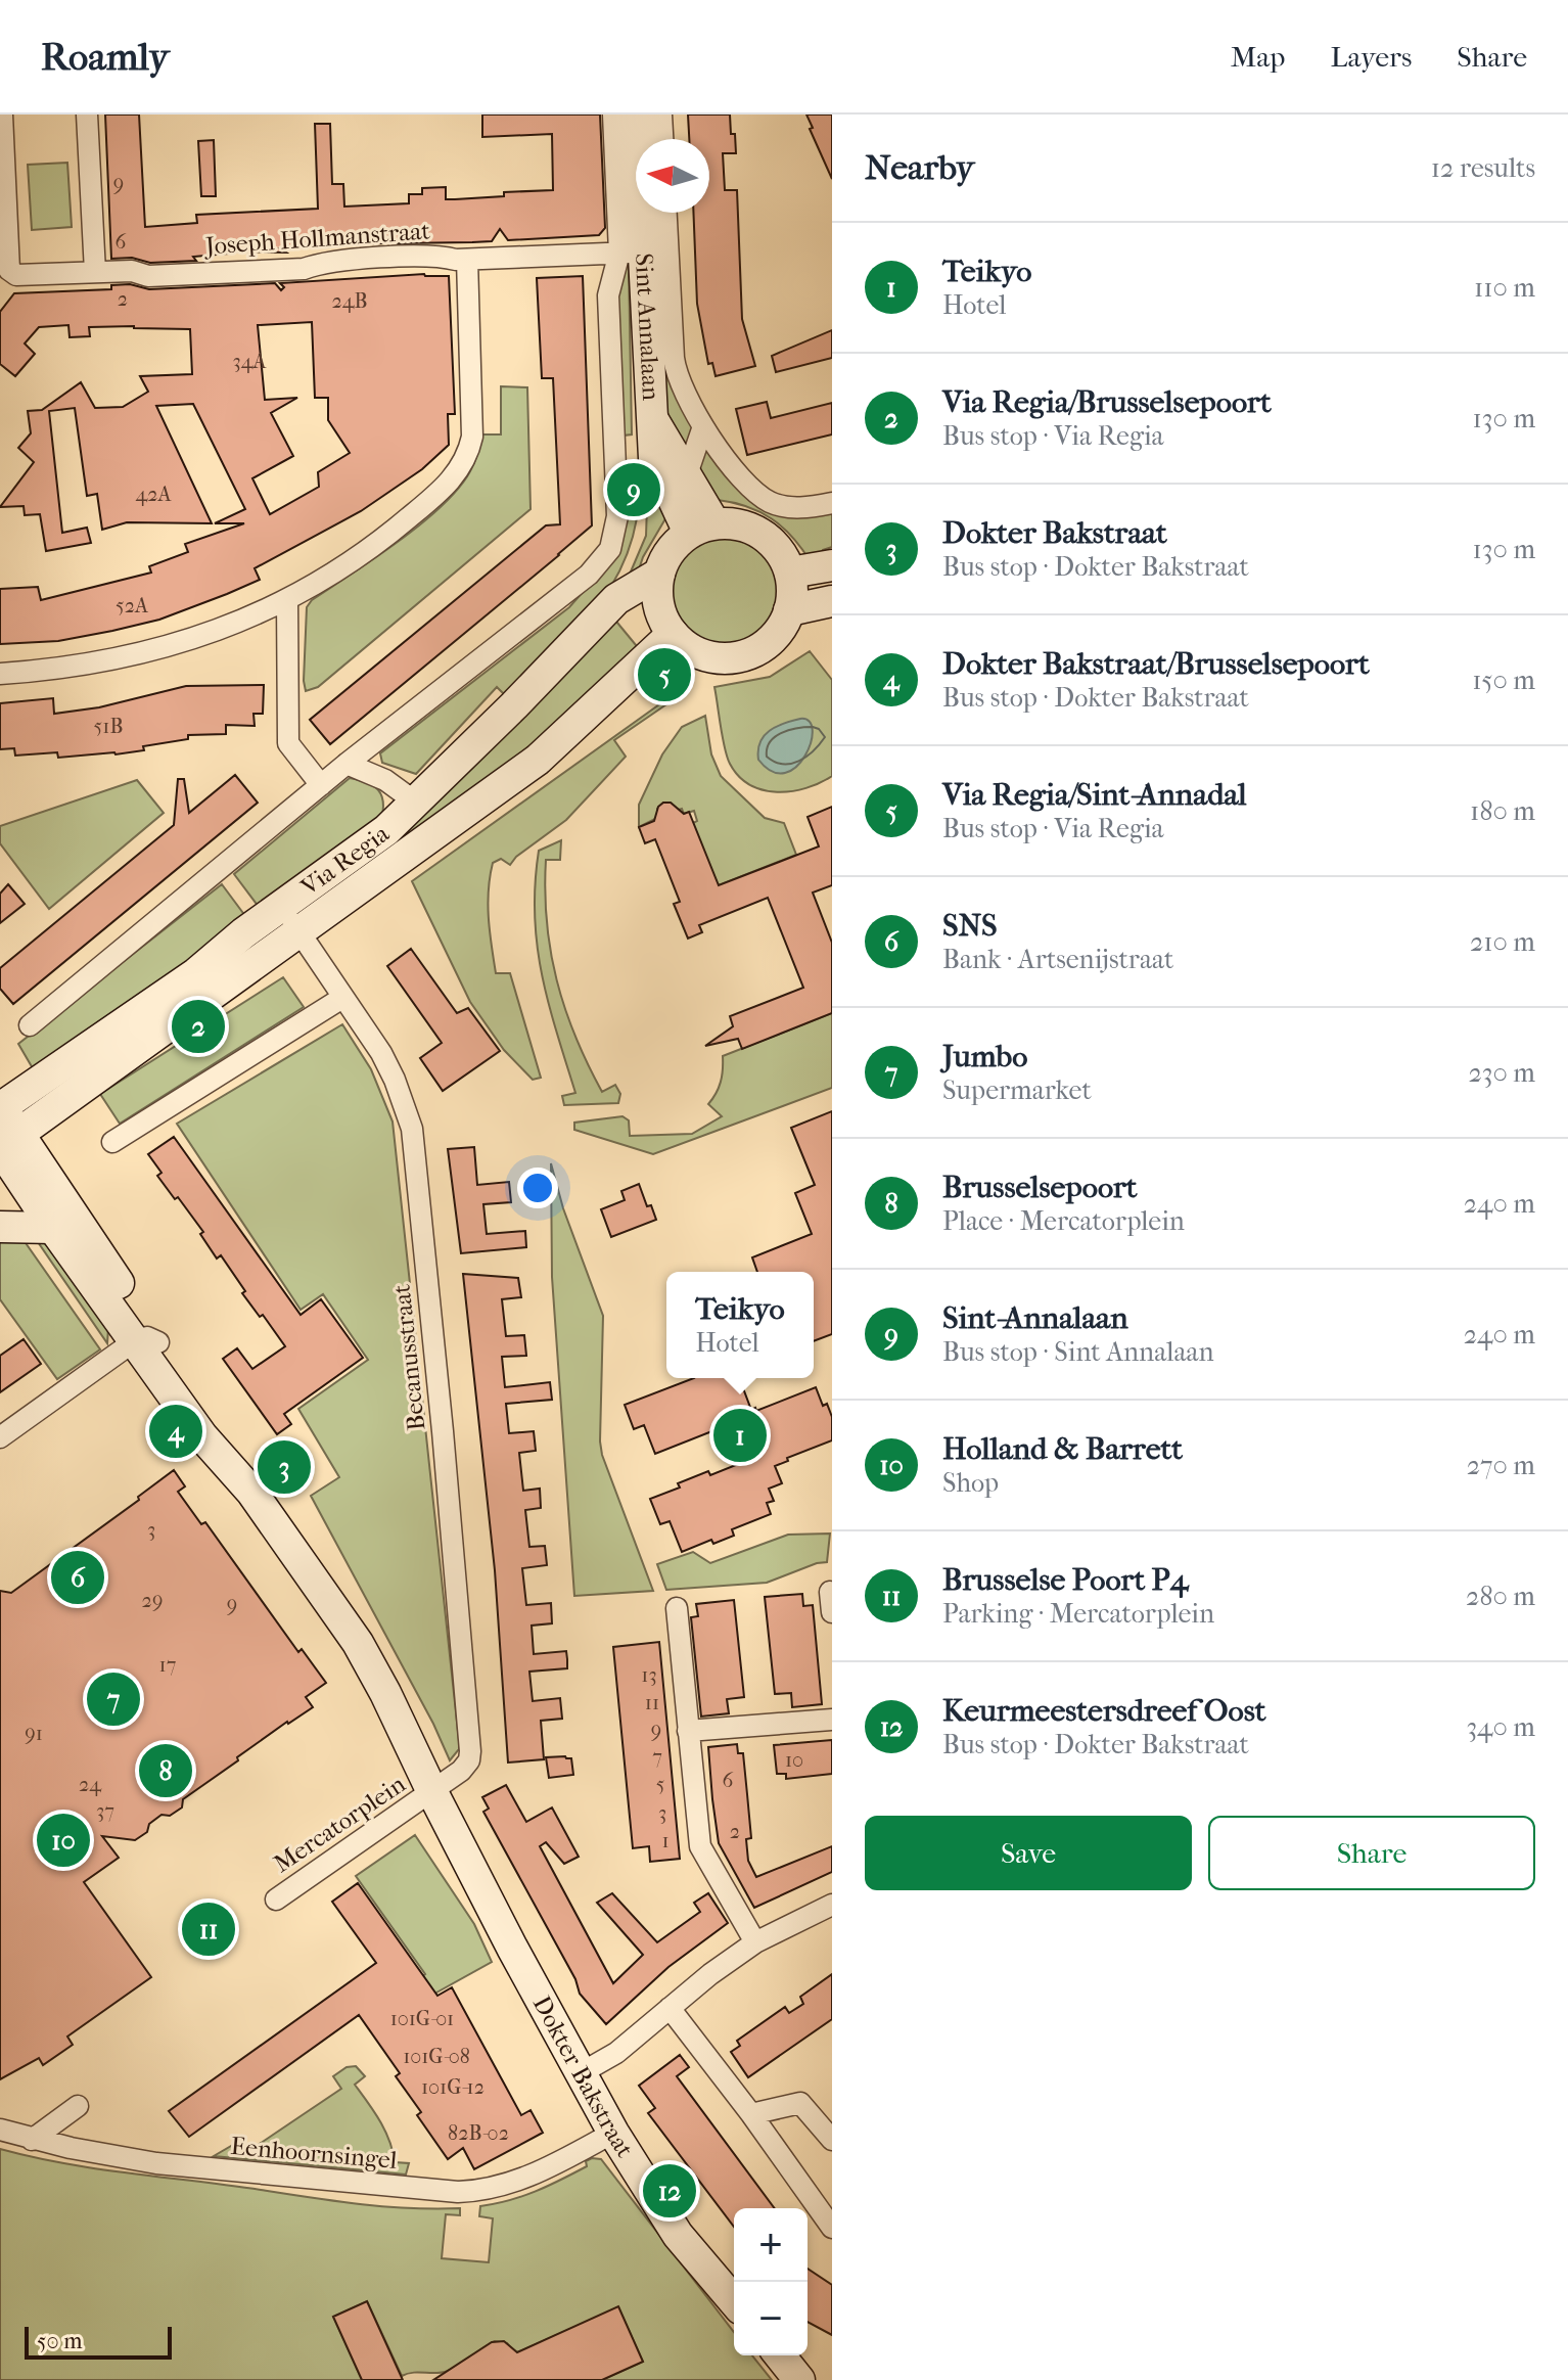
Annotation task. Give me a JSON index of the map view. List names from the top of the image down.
{
  "streets": {
    "main road": ["Sint Annalaan", "Via Regia", "Dokter Bakstraat"],
    "street": [
      "Joseph Hollmanstraat",
      "Becanusstraat",
      "Mercatorplein",
      "Eenhoornsingel"
    ]
  },
  "crossings": [
    ["Joseph Hollmanstraat", "Sint Annalaan"],
    ["Sint Annalaan", "Via Regia"],
    ["Via Regia", "Becanusstraat"],
    ["Via Regia", "Dokter Bakstraat"],
    ["Becanusstraat", "Mercatorplein"],
    ["Becanusstraat", "Dokter Bakstraat"],
    ["Mercatorplein", "Dokter Bakstraat"],
    ["Dokter Bakstraat", "Eenhoornsingel"]
  ],
  "house_numbers": [
    "9",
    "6",
    "2",
    "24B",
    "34A",
    "42A",
    "52A",
    "51B",
    "3",
    "29",
    "9",
    "17",
    "13",
    "11",
    "9",
    "91",
    "7",
    "10",
    "6",
    "24",
    "5",
    "37",
    "3",
    "2",
    "1",
    "101G-01",
    "101G-08",
    "101G-12",
    "82B-02"
  ],
  "scale_bar": "50 m",
  "north": "left",
  "page": {
    "header": "Roamly",
    "nav": ["Map", "Layers", "Share"],
    "heading": ["Nearby", "12 results"],
    "list": [
      {
        "mark": "1",
        "name": "Teikyo",
        "note": "Hotel",
        "value": "110 m"
      },
      {
        "mark": "2",
        "name": "Via Regia/Brusselsepoort",
        "note": "Bus stop · Via Regia",
        "value": "130 m"
      },
      {
        "mark": "3",
        "name": "Dokter Bakstraat",
        "note": "Bus stop · Dokter Bakstraat",
        "value": "130 m"
      },
      {
        "mark": "4",
        "name": "Dokter Bakstraat/Brusselsepoort",
        "note": "Bus stop · Dokter Bakstraat",
        "value": "150 m"
      },
      {
        "mark": "5",
        "name": "Via Regia/Sint-Annadal",
        "note": "Bus stop · Via Regia",
        "value": "180 m"
      },
      {
        "mark": "6",
        "name": "SNS",
        "note": "Bank · Artsenijstraat",
        "value": "210 m"
      },
      {
        "mark": "7",
        "name": "Jumbo",
        "note": "Supermarket",
        "value": "230 m"
      },
      {
        "mark": "8",
        "name": "Brusselsepoort",
        "note": "Place · Mercatorplein",
        "value": "240 m"
      },
      {
        "mark": "9",
        "name": "Sint-Annalaan",
        "note": "Bus stop · Sint Annalaan",
        "value": "240 m"
      },
      {
        "mark": "10",
        "name": "Holland & Barrett",
        "note": "Shop",
        "value": "270 m"
      },
      {
        "mark": "11",
        "name": "Brusselse Poort P4",
        "note": "Parking · Mercatorplein",
        "value": "280 m"
      },
      {
        "mark": "12",
        "name": "Keurmeestersdreef Oost",
        "note": "Bus stop · Dokter Bakstraat",
        "value": "340 m"
      }
    ],
    "pins": [
      "9",
      "5",
      "2",
      "4",
      "1",
      "3",
      "6",
      "7",
      "8",
      "10",
      "11",
      "12"
    ],
    "popup": ["Teikyo", "Hotel"],
    "buttons": ["Save", "Share"],
    "map_buttons": ["+", "−"],
    "scale": "50 m"
  }
}
